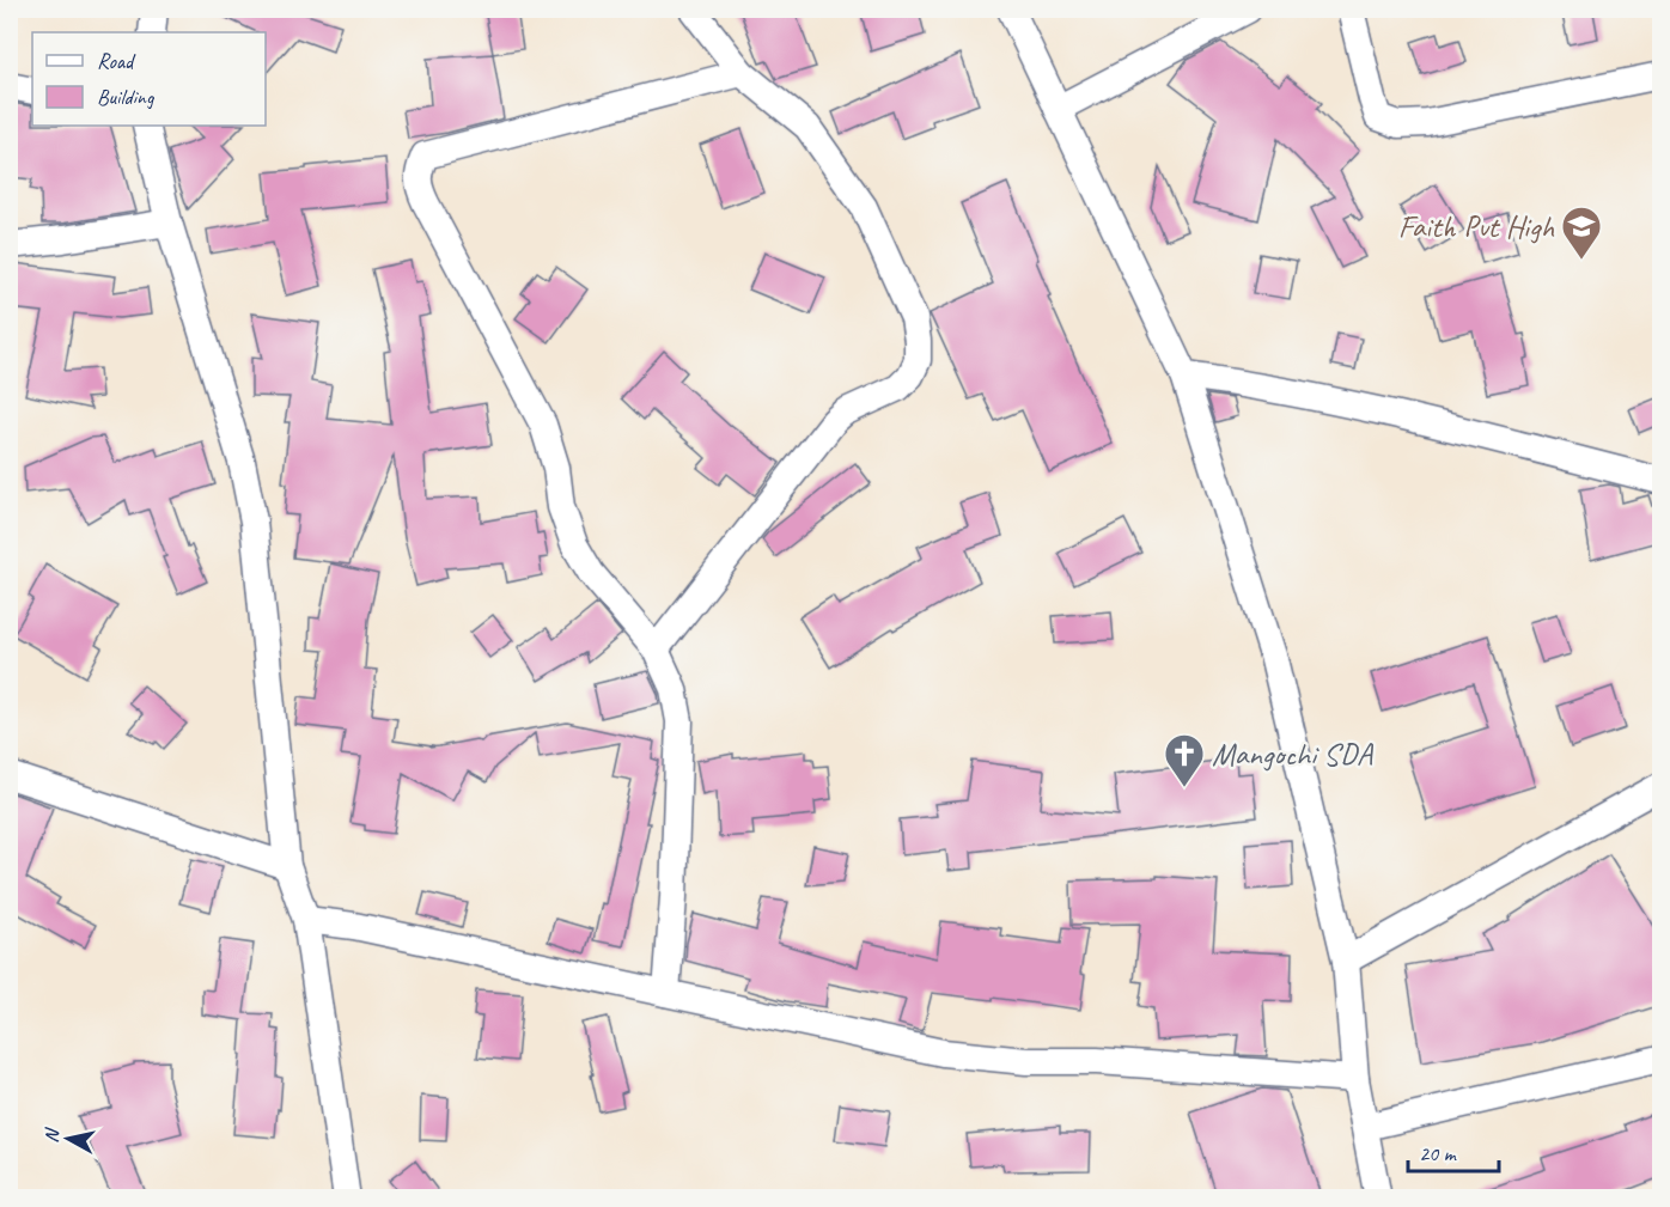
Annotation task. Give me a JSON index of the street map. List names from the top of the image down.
{
  "places": {
    "school or university": ["Faith Pvt High"],
    "church": ["Mangochi SDA"]
  },
  "legend": ["Road", "Building"],
  "scale_bar": "20 m",
  "north": "left"
}
